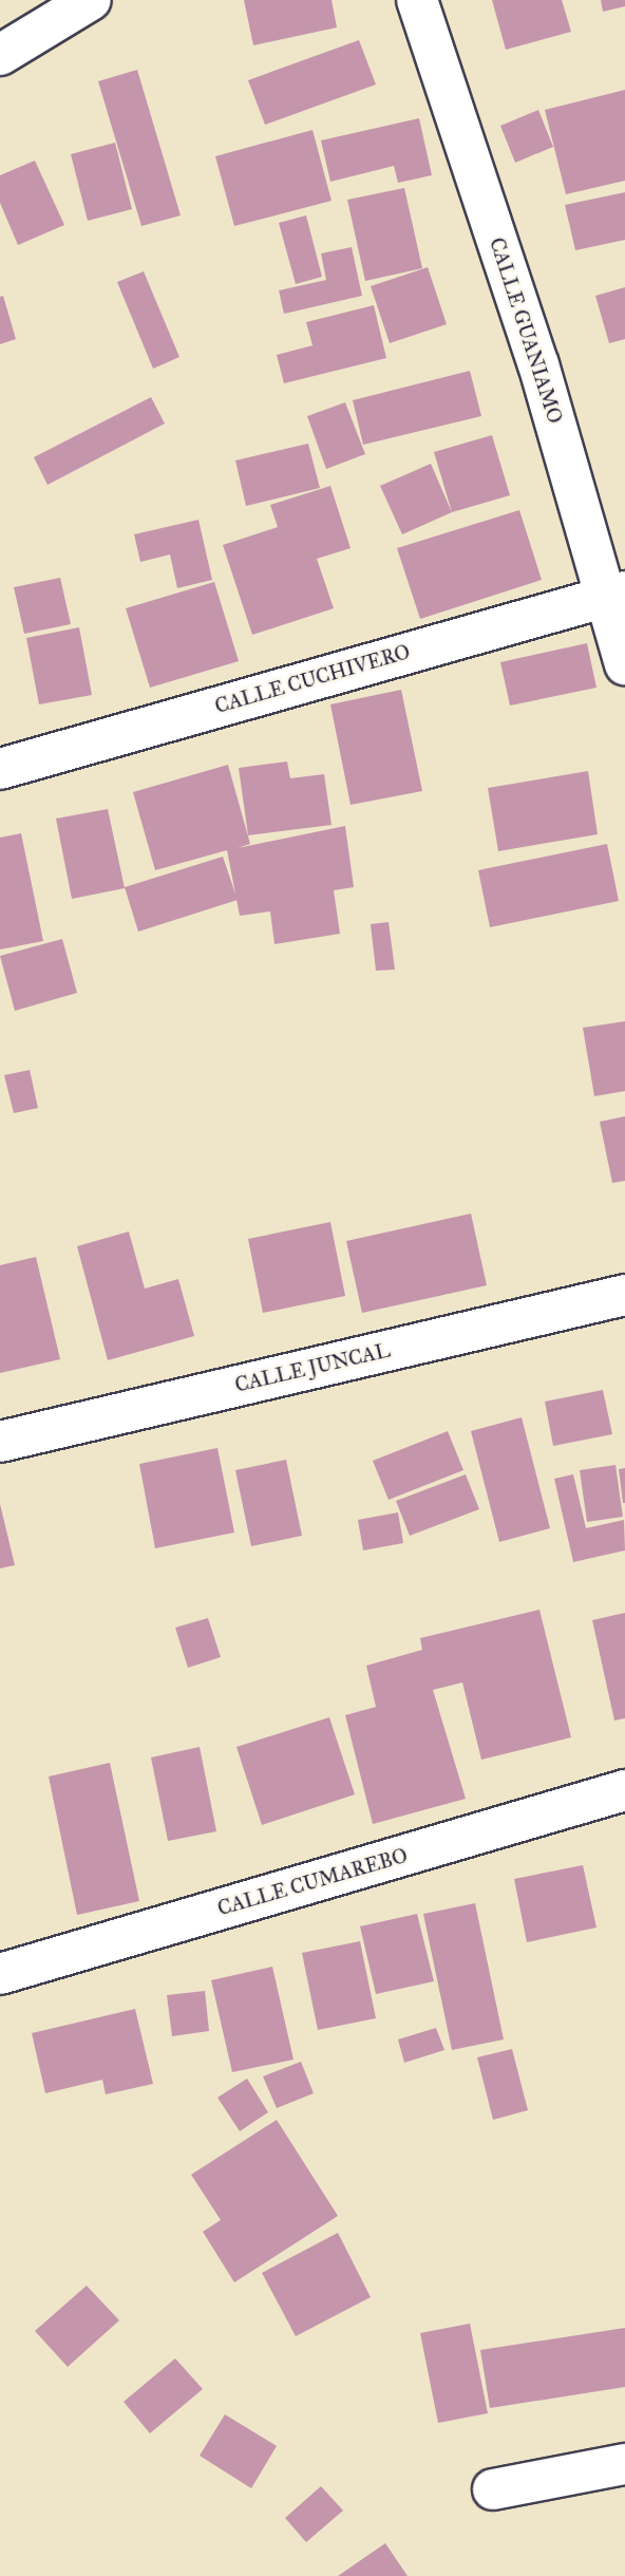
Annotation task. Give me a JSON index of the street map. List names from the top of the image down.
{
  "streets": {
    "street": [
      "CALLE GUANIAMO",
      "CALLE CUCHIVERO",
      "CALLE JUNCAL",
      "CALLE CUMAREBO"
    ]
  },
  "crossings": [
    ["CALLE GUANIAMO", "CALLE CUCHIVERO"]
  ]
}
